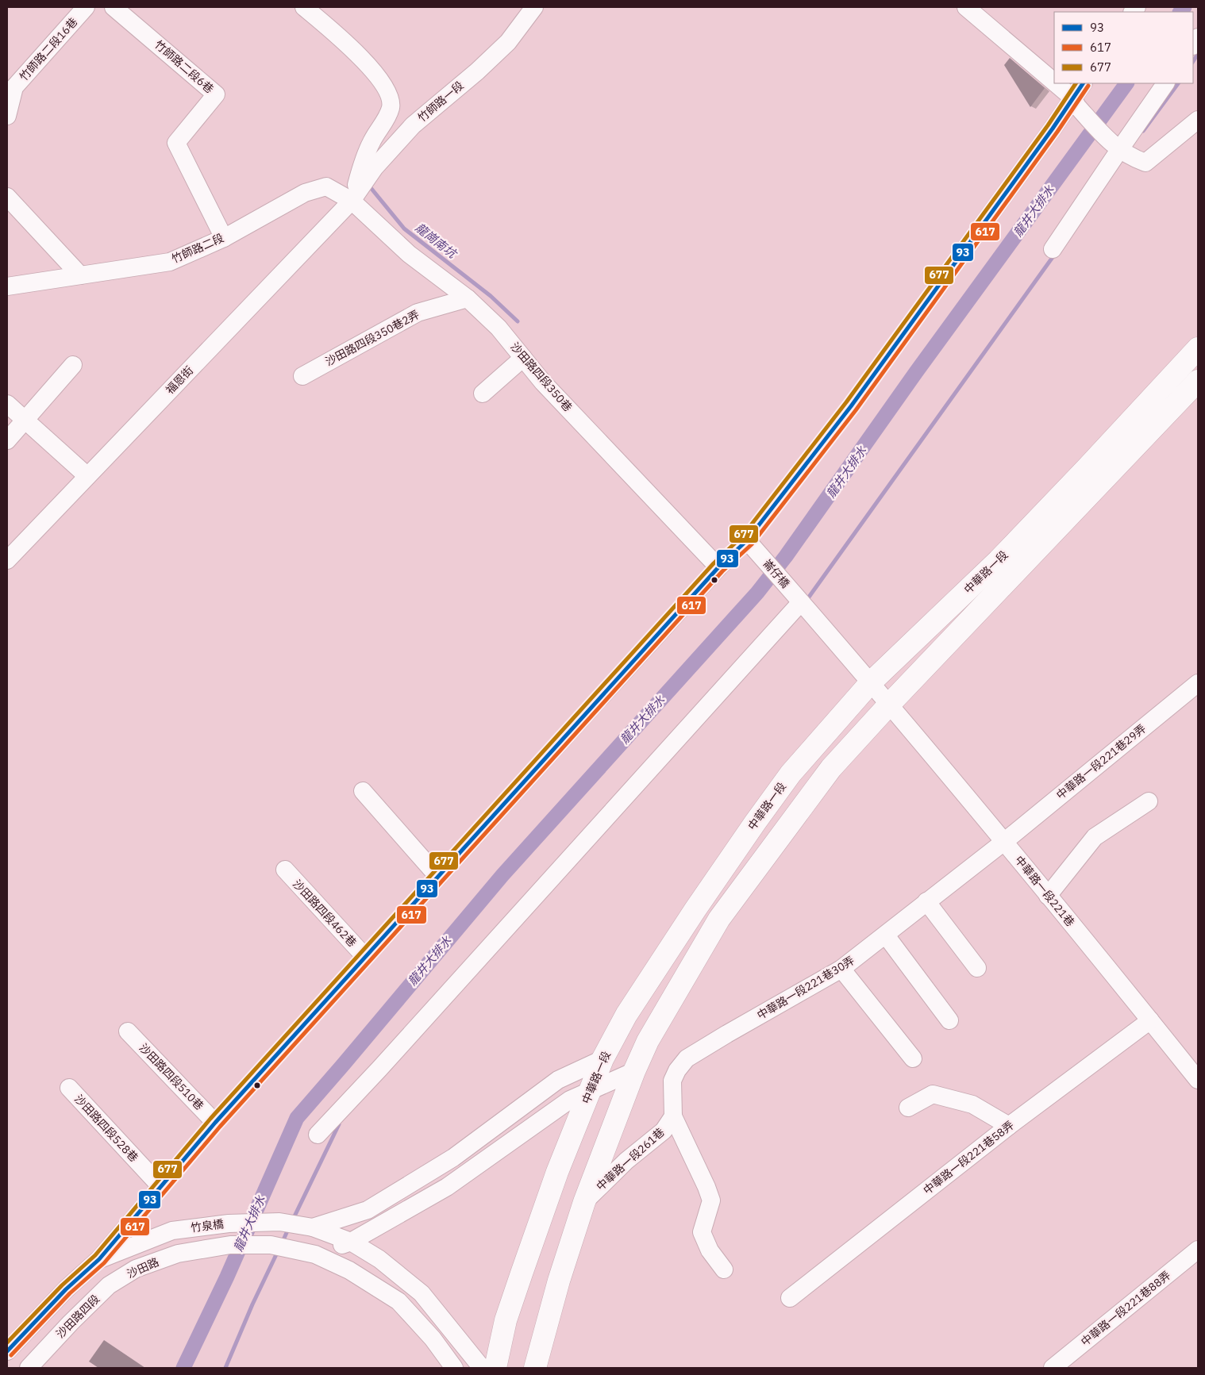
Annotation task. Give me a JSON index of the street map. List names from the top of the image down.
{
  "streets": {
    "main road": ["中華路一段"],
    "street": [
      "竹師路二段16巷",
      "竹師路二段6巷",
      "竹師路一段",
      "竹師路二段",
      "沙田路四段350巷2弄",
      "沙田路四段350巷",
      "福恩街",
      "崙仔橋",
      "中華路一段221巷29弄",
      "中華路一段221巷",
      "沙田路四段462巷",
      "中華路一段221巷30弄",
      "沙田路四段510巷",
      "沙田路四段528巷",
      "中華路一段221巷58弄",
      "中華路一段261巷",
      "竹泉橋",
      "沙田路",
      "中華路一段221巷88弄",
      "沙田路四段"
    ]
  },
  "crossings": [
    ["竹師路二段6巷", "竹師路二段"],
    ["竹師路一段", "竹師路二段"],
    ["竹師路一段", "沙田路四段350巷"],
    ["竹師路一段", "福恩街"],
    ["竹師路二段", "沙田路四段350巷"],
    ["竹師路二段", "福恩街"],
    ["沙田路四段350巷2弄", "沙田路四段350巷"],
    ["沙田路四段350巷", "福恩街"],
    ["中華路一段", "崙仔橋"],
    ["中華路一段", "中華路一段221巷"],
    ["中華路一段", "中華路一段261巷"],
    ["崙仔橋", "中華路一段221巷"],
    ["中華路一段221巷29弄", "中華路一段221巷"],
    ["中華路一段221巷29弄", "中華路一段221巷30弄"],
    ["中華路一段221巷", "中華路一段221巷30弄"],
    ["中華路一段221巷", "中華路一段221巷58弄"],
    ["中華路一段221巷30弄", "中華路一段261巷"],
    ["竹泉橋", "沙田路"],
    ["竹泉橋", "沙田路四段"],
    ["沙田路", "沙田路四段"]
  ],
  "water": ["龍井大排水", "龍崗南坑"],
  "lines": ["transit line 93", "transit line 677", "transit line 617"],
  "legend": ["93", "617", "677"]
}
